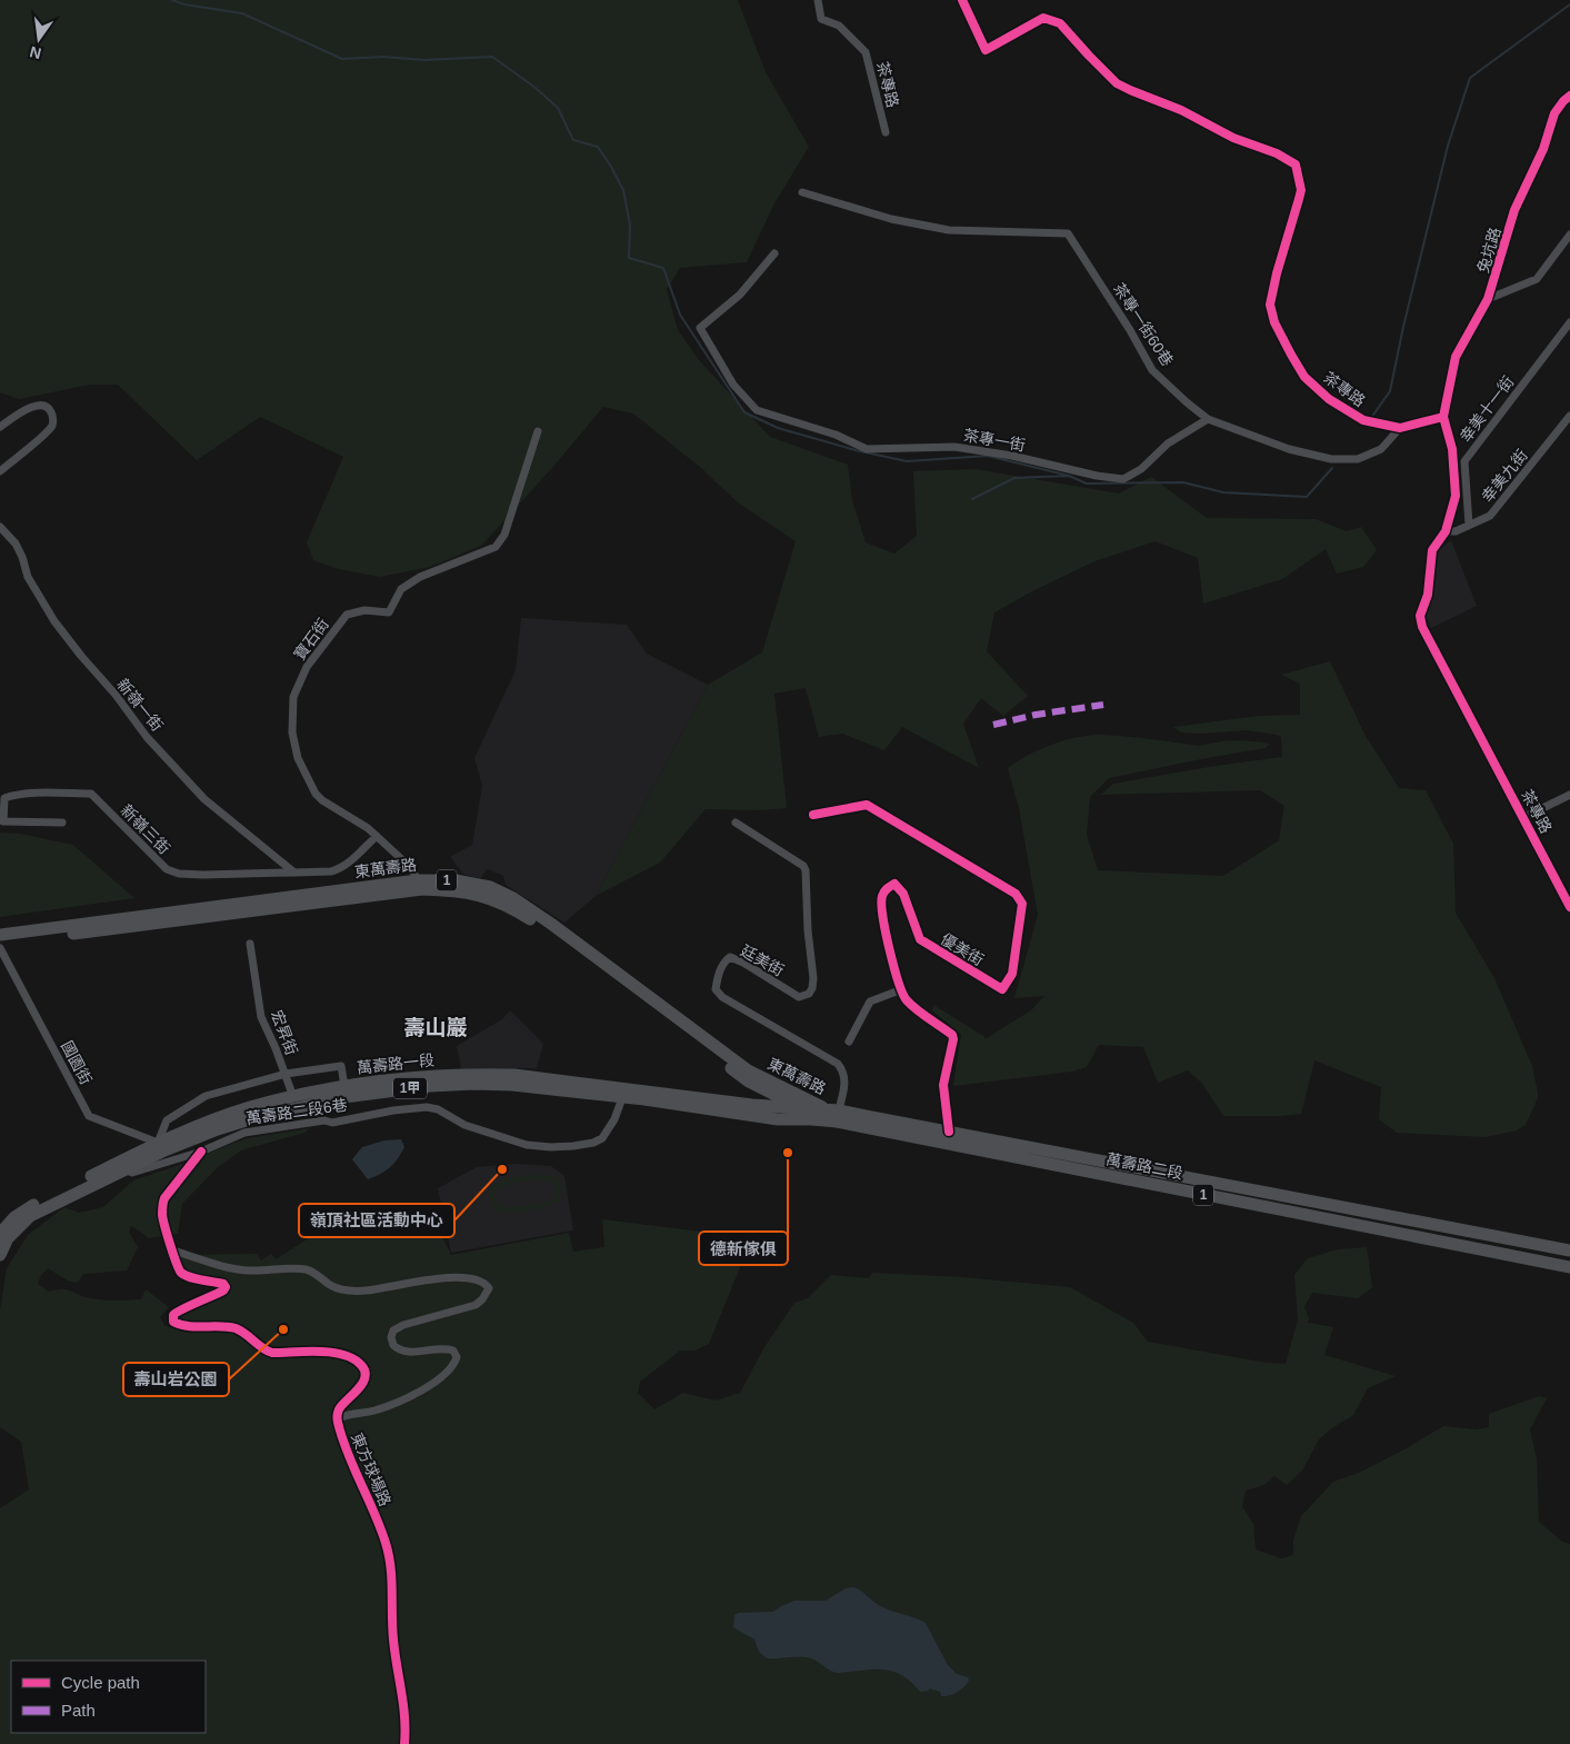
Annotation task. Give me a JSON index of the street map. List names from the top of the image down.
{
  "streets": {
    "main road": [
      "東萬壽路",
      "1",
      "萬壽路一段",
      "1甲",
      "萬壽路二段"
    ],
    "street": [
      "茶專路",
      "兔坑路",
      "茶專一街60巷",
      "幸美十一街",
      "茶專一街",
      "幸美九街",
      "寶石街",
      "新嶺一街",
      "新嶺三街",
      "優美街",
      "廷美街",
      "宏昇街",
      "國園街",
      "萬壽路二段6巷",
      "東方球場路"
    ]
  },
  "crossings": [
    ["茶專路", "兔坑路"],
    ["茶專路", "幸美九街"],
    ["茶專一街60巷", "茶專一街"],
    ["幸美十一街", "幸美九街"],
    ["寶石街", "新嶺三街"],
    ["寶石街", "東萬壽路"],
    ["新嶺一街", "新嶺三街"],
    ["東萬壽路", "廷美街"],
    ["東萬壽路", "萬壽路一段"],
    ["東萬壽路", "萬壽路二段"],
    ["優美街", "萬壽路二段"],
    ["廷美街", "萬壽路一段"],
    ["廷美街", "萬壽路二段"],
    ["宏昇街", "萬壽路一段"],
    ["國園街", "萬壽路一段"],
    ["萬壽路一段", "萬壽路二段6巷"],
    ["萬壽路一段", "萬壽路二段"],
    ["萬壽路二段6巷", "東方球場路"]
  ],
  "districts": ["壽山巖"],
  "places": ["德新傢俱", "嶺頂社區活動中心", "壽山岩公園"],
  "legend": ["Cycle path", "Path"],
  "north": "bottom"
}
